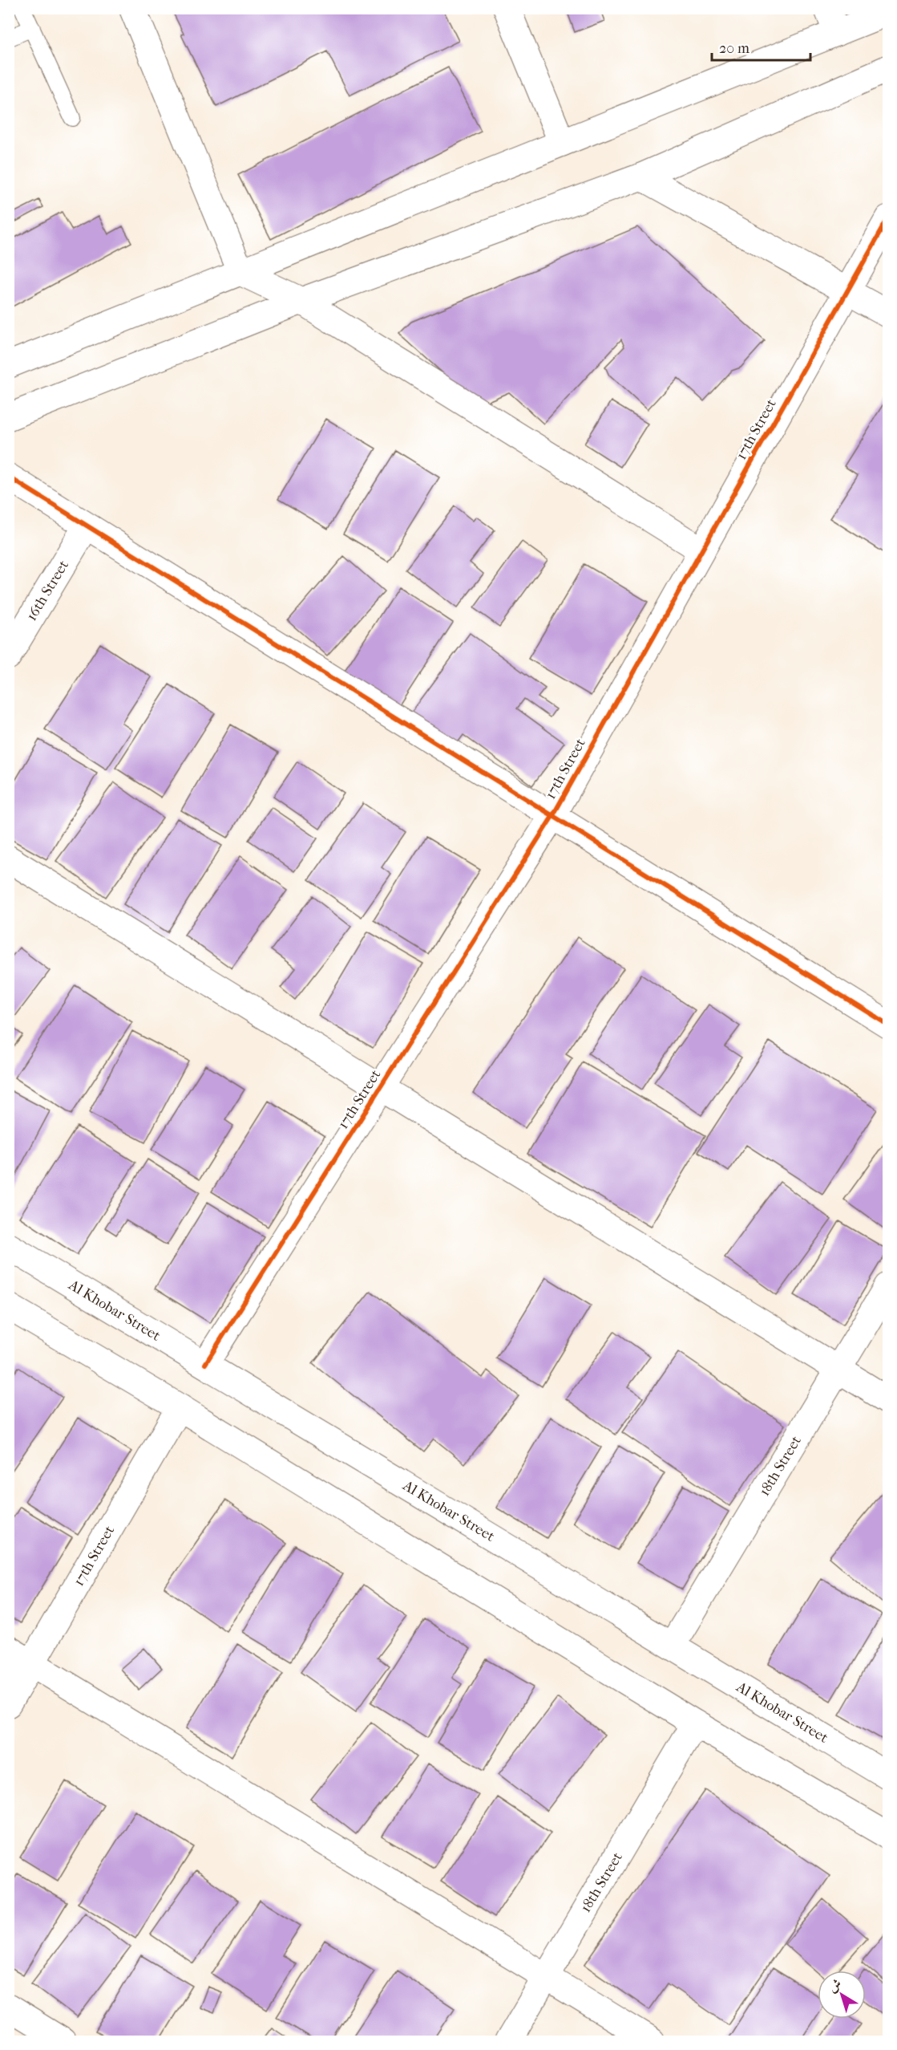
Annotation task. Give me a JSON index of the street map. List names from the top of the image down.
{
  "streets": {
    "street": [
      "17th Street",
      "16th Street",
      "Al Khobar Street",
      "18th Street"
    ]
  },
  "crossings": [
    ["17th Street", "Al Khobar Street"],
    ["Al Khobar Street", "18th Street"]
  ],
  "scale_bar": "20 m",
  "north": "top left"
}
